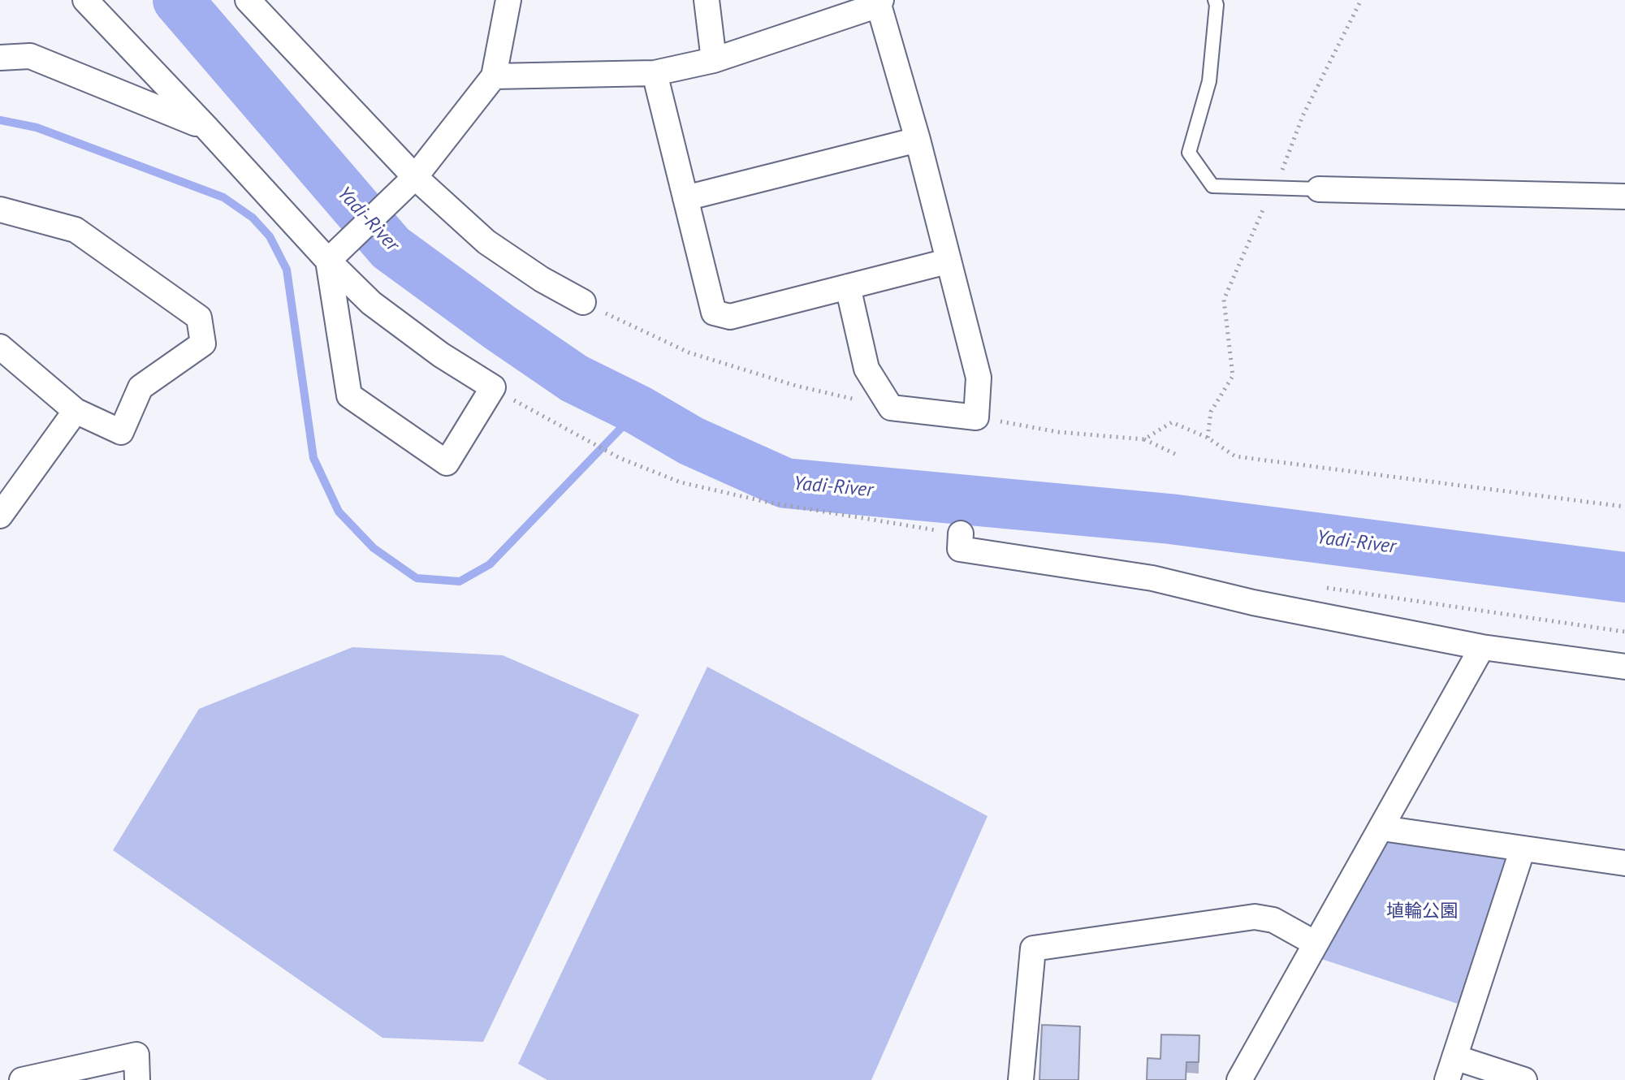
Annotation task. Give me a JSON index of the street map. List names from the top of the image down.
{
  "water": ["Yadi-River"],
  "parks": ["埴輪公園"]
}
